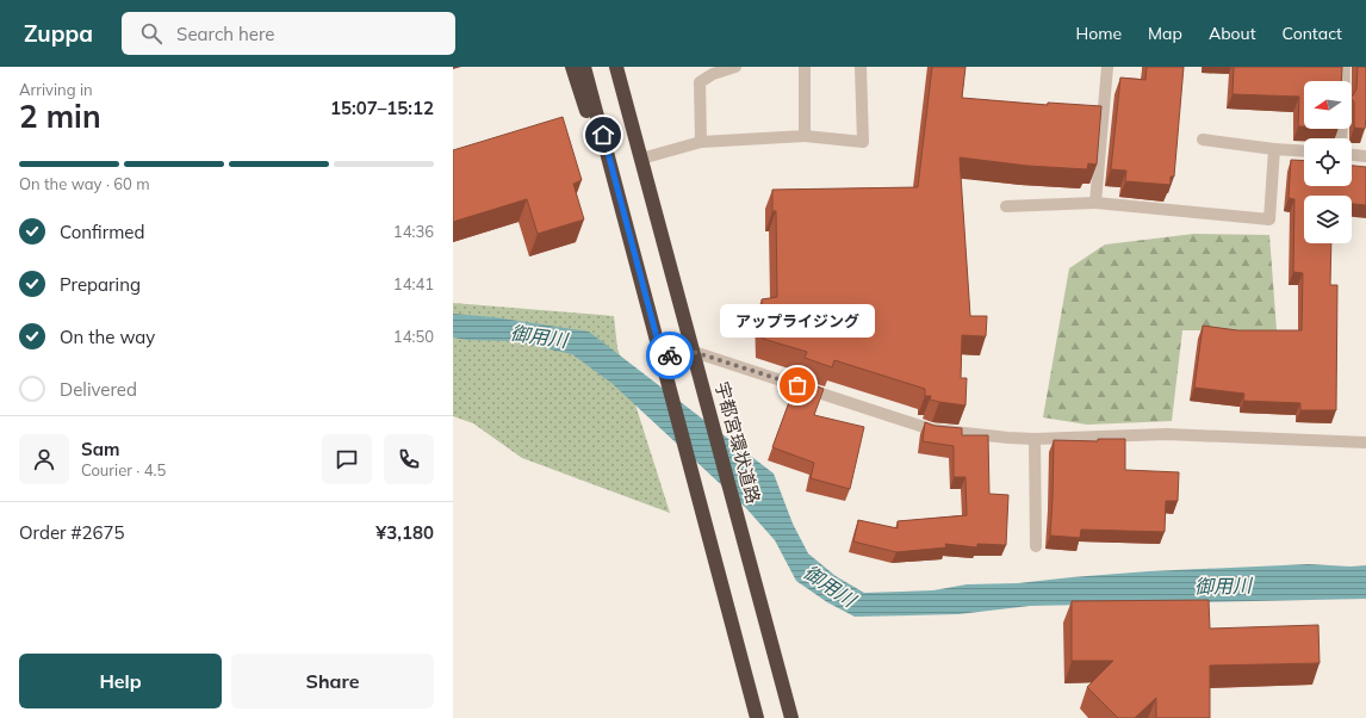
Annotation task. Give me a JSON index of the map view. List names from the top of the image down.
{
  "streets": {
    "highway": ["宇都宮環状道路"]
  },
  "water": ["御用川"],
  "places": ["アップライジング"],
  "north": "left",
  "page": {
    "header": "Zuppa",
    "search": "Search here",
    "nav": [
      "Home",
      "Map",
      "About",
      "Contact"
    ],
    "heading": ["2 min", "Arriving in", "15:07–15:12"],
    "panel": [
      "Sam",
      "Courier · 4.5",
      "Order #2675",
      "¥3,180"
    ],
    "bar": "On the way · 60 m",
    "list": [
      ["Confirmed", "14:36"],
      ["Preparing", "14:41"],
      ["On the way", "14:50"],
      "Delivered"
    ],
    "bubble": "アップライジング",
    "buttons": ["Help", "Share"]
  }
}
